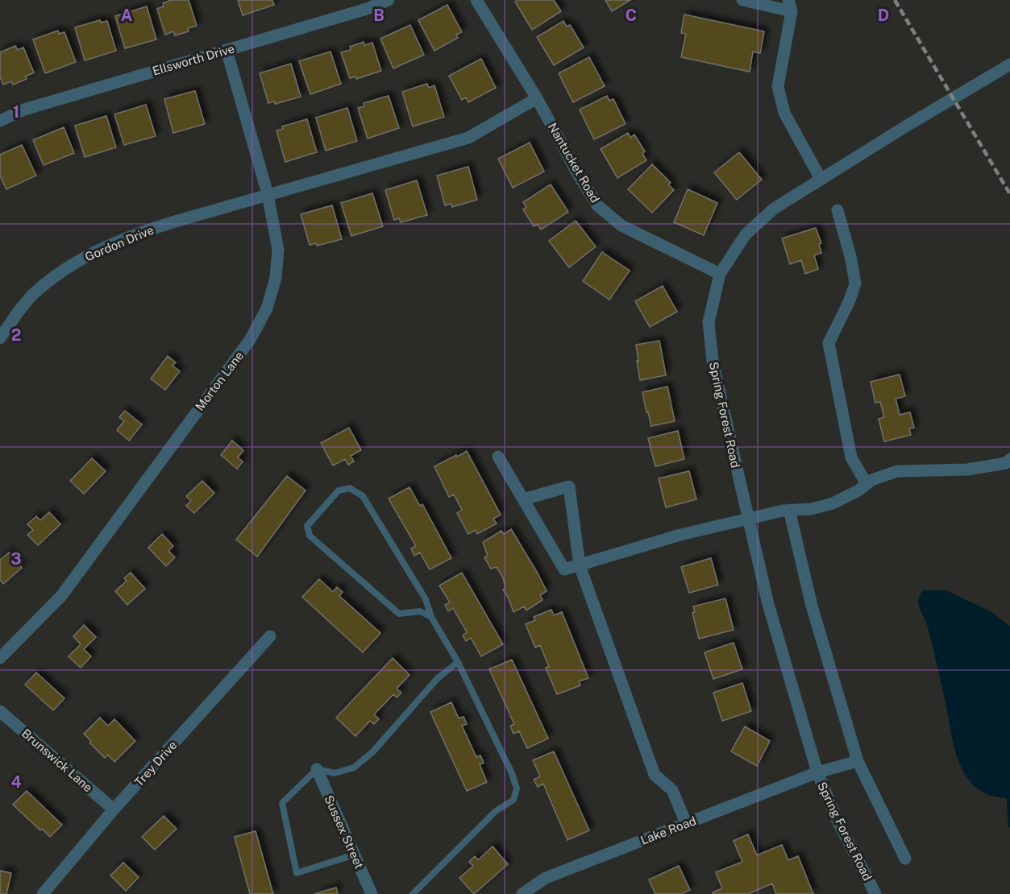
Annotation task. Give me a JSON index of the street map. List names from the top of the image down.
{
  "streets": {
    "street": [
      "Ellsworth Drive",
      "Nantucket Road",
      "Gordon Drive",
      "Morton Lane",
      "Spring Forest Road",
      "Brunswick Lane",
      "Trey Drive",
      "Lake Road",
      "Sussex Street"
    ]
  },
  "crossings": [
    ["Ellsworth Drive", "Morton Lane"],
    ["Nantucket Road", "Gordon Drive"],
    ["Nantucket Road", "Spring Forest Road"],
    ["Gordon Drive", "Morton Lane"],
    ["Spring Forest Road", "Lake Road"],
    ["Brunswick Lane", "Trey Drive"]
  ],
  "grid": {
    "columns": [
      "A",
      "B",
      "C",
      "D"
    ],
    "rows": [
      "1",
      "2",
      "3",
      "4"
    ]
  }
}
